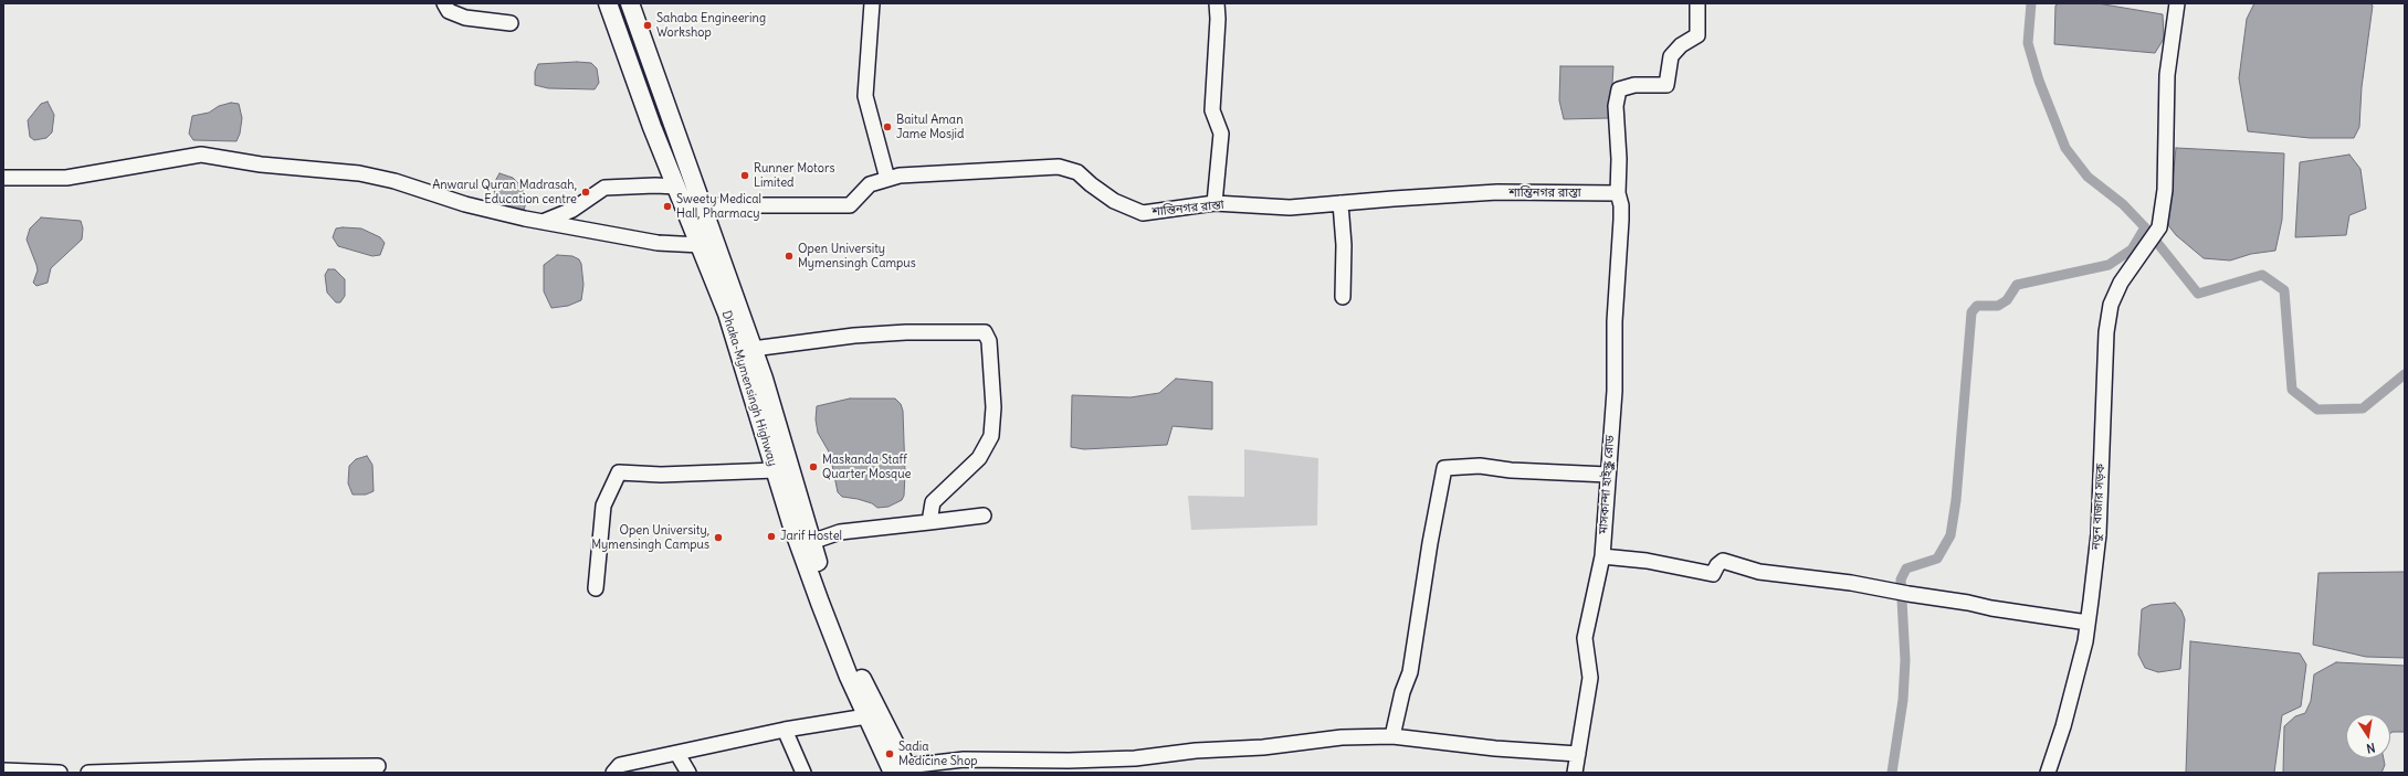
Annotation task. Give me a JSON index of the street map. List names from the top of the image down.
{
  "streets": {
    "main road": ["Dhaka-Mymensingh Highway"],
    "street": ["শান্তিনগর রাস্তা", "মাসকান্দা হাইস্কুল রোড", "নতুন বাজার সড়ক"]
  },
  "crossings": [
    ["শান্তিনগর রাস্তা", "Dhaka-Mymensingh Highway"],
    ["শান্তিনগর রাস্তা", "মাসকান্দা হাইস্কুল রোড"]
  ],
  "places": [
    "Sahaba Engineering Workshop",
    "Baitul Aman Jame Mosjid",
    "Runner Motors Limited",
    "Anwarul Quran Madrasah, Education centre",
    "Sweety Medical Hall, Pharmacy",
    "Open University Mymensingh Campus",
    "Maskanda Staff Quarter Mosque",
    "Jarif Hostel",
    "Open University, Mymensingh Campus",
    "Sadia Medicine Shop"
  ],
  "north": "bottom"
}
